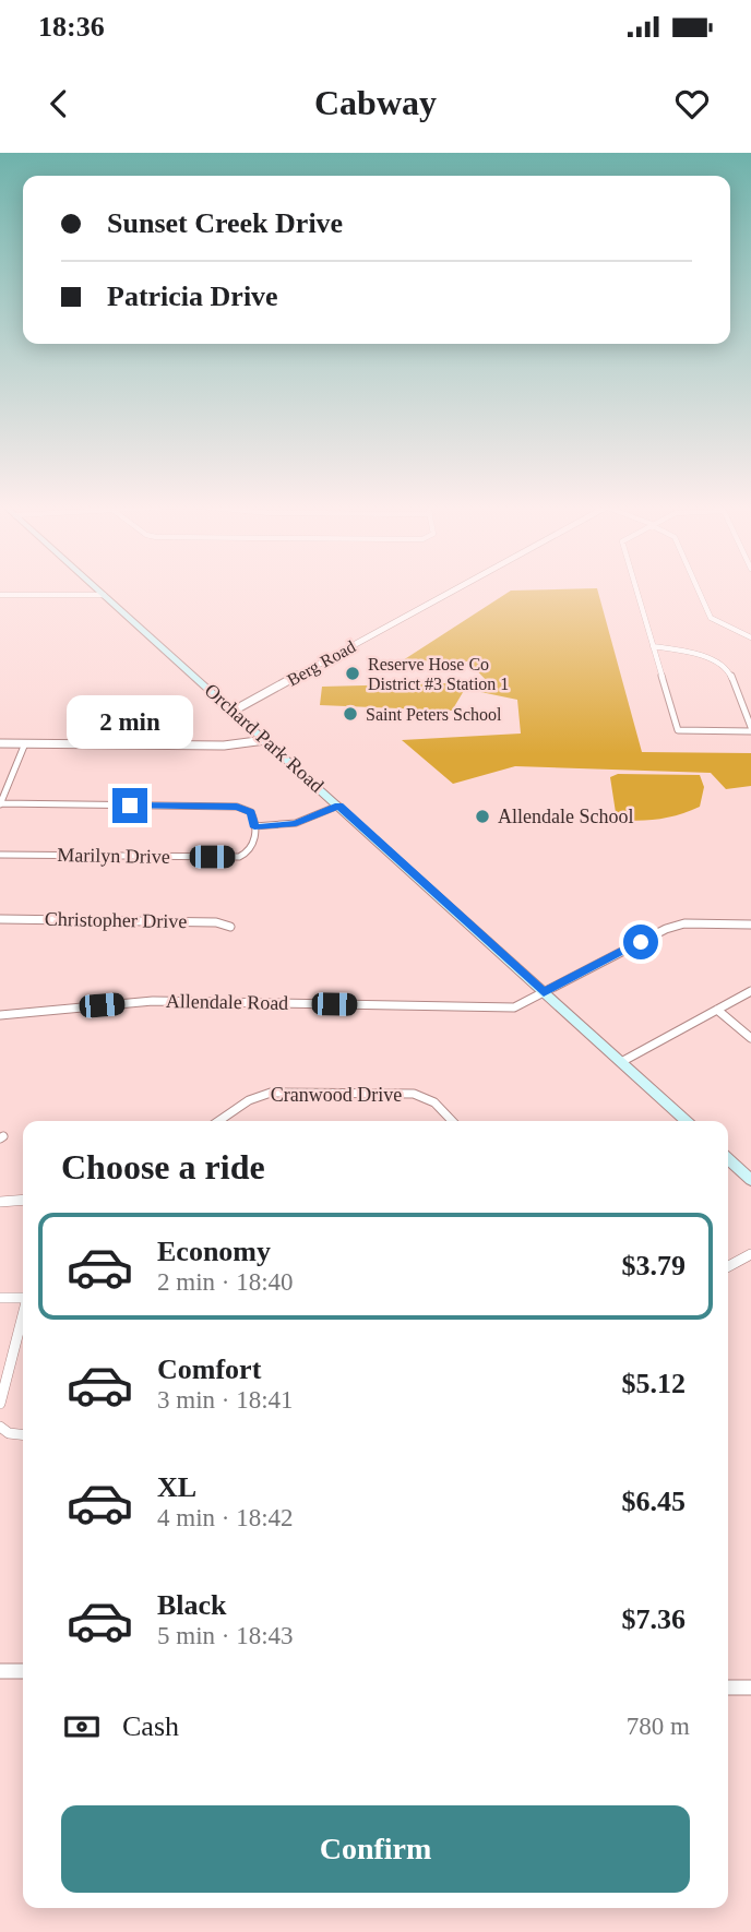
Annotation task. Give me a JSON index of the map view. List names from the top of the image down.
{
  "streets": {
    "main road": ["Orchard Park Road"],
    "street": [
      "Berg Road",
      "Marilyn Drive",
      "Christopher Drive",
      "Allendale Road",
      "Cranwood Drive"
    ]
  },
  "crossings": [
    ["Berg Road", "Orchard Park Road"],
    ["Orchard Park Road", "Allendale Road"]
  ],
  "places": ["Reserve Hose Co District #3 Station 1", "Saint Peters School", "Allendale School"],
  "page": {
    "status": "18:36",
    "header": "Cabway",
    "banner": ["Sunset Creek Drive", "Patricia Drive"],
    "bubble": "2 min",
    "heading": "Choose a ride",
    "list": [
      {
        "name": "Economy",
        "note": "2 min · 18:40",
        "value": "$3.79"
      },
      {
        "name": "Comfort",
        "note": "3 min · 18:41",
        "value": "$5.12"
      },
      {
        "name": "XL",
        "note": "4 min · 18:42",
        "value": "$6.45"
      },
      {
        "name": "Black",
        "note": "5 min · 18:43",
        "value": "$7.36"
      }
    ],
    "pay": ["Cash", "780 m"],
    "buttons": "Confirm"
  }
}
